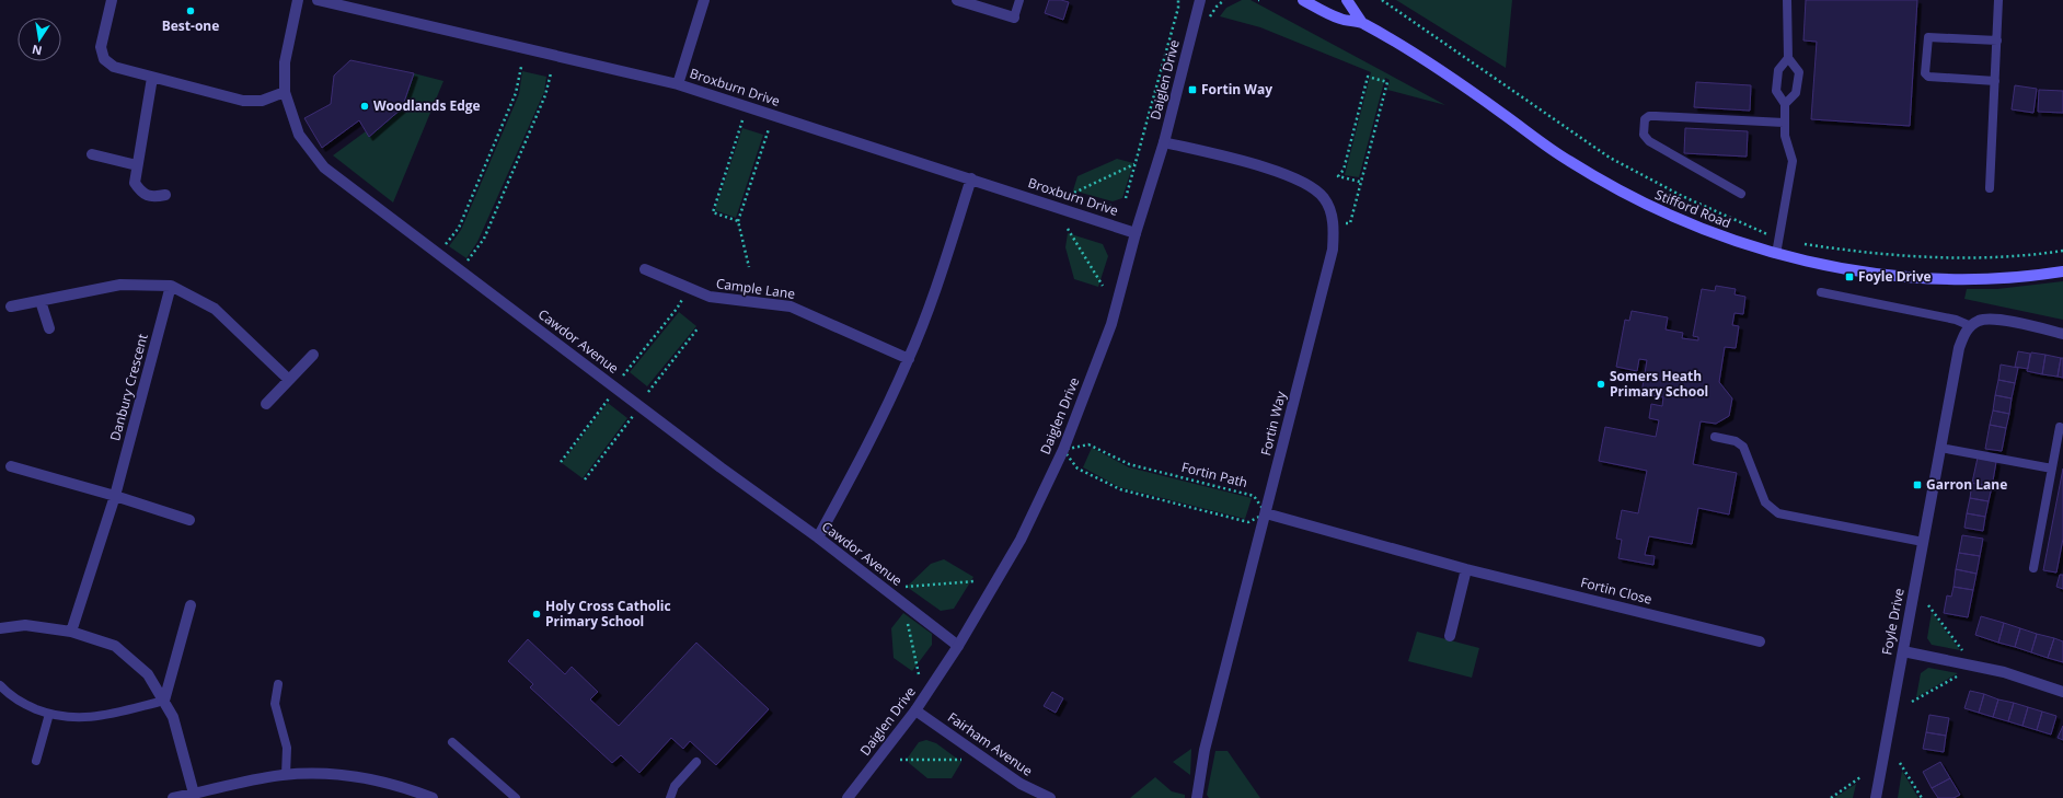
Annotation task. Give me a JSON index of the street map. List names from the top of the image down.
{
  "streets": {
    "main road": ["Stifford Road"],
    "street": [
      "Daiglen Drive",
      "Broxburn Drive",
      "Cample Lane",
      "Cawdor Avenue",
      "Danbury Crescent",
      "Fortin Way",
      "Fortin Close",
      "Foyle Drive",
      "Fairham Avenue"
    ],
    "path": ["Fortin Path"]
  },
  "crossings": [
    ["Daiglen Drive", "Broxburn Drive"],
    ["Daiglen Drive", "Cawdor Avenue"],
    ["Daiglen Drive", "Fortin Way"],
    ["Daiglen Drive", "Fortin Path"],
    ["Daiglen Drive", "Fairham Avenue"],
    ["Fortin Way", "Fortin Path"],
    ["Fortin Way", "Fortin Close"],
    ["Fortin Path", "Fortin Close"]
  ],
  "places": {
    "other": [
      "Best-one",
      "Woodlands Edge",
      "Somers Heath Primary School",
      "Holy Cross Catholic Primary School"
    ],
    "transit": ["Fortin Way", "Foyle Drive", "Garron Lane"]
  },
  "north": "bottom"
}
